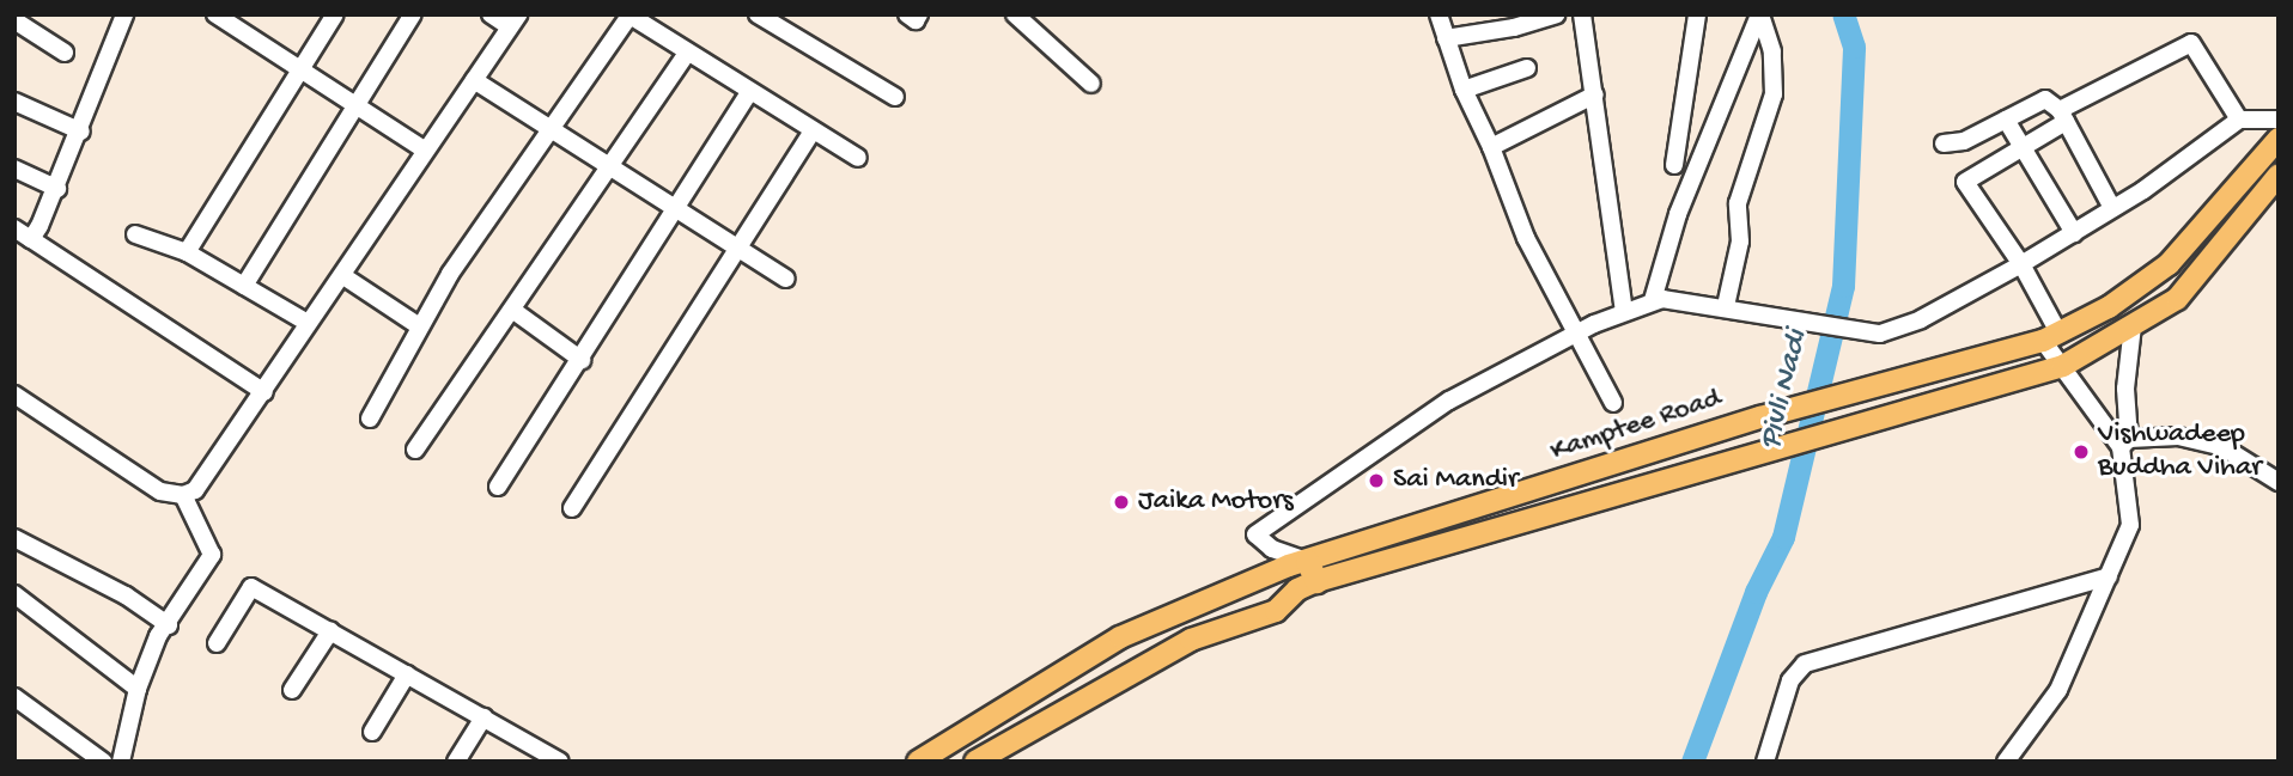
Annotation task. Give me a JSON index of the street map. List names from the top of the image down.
{
  "streets": {
    "main road": ["Kamptee Road"]
  },
  "water": ["Pivli Nadi"],
  "places": ["Vishwadeep Buddha Vihar", "Sai Mandir", "Jaika Motors"]
}
